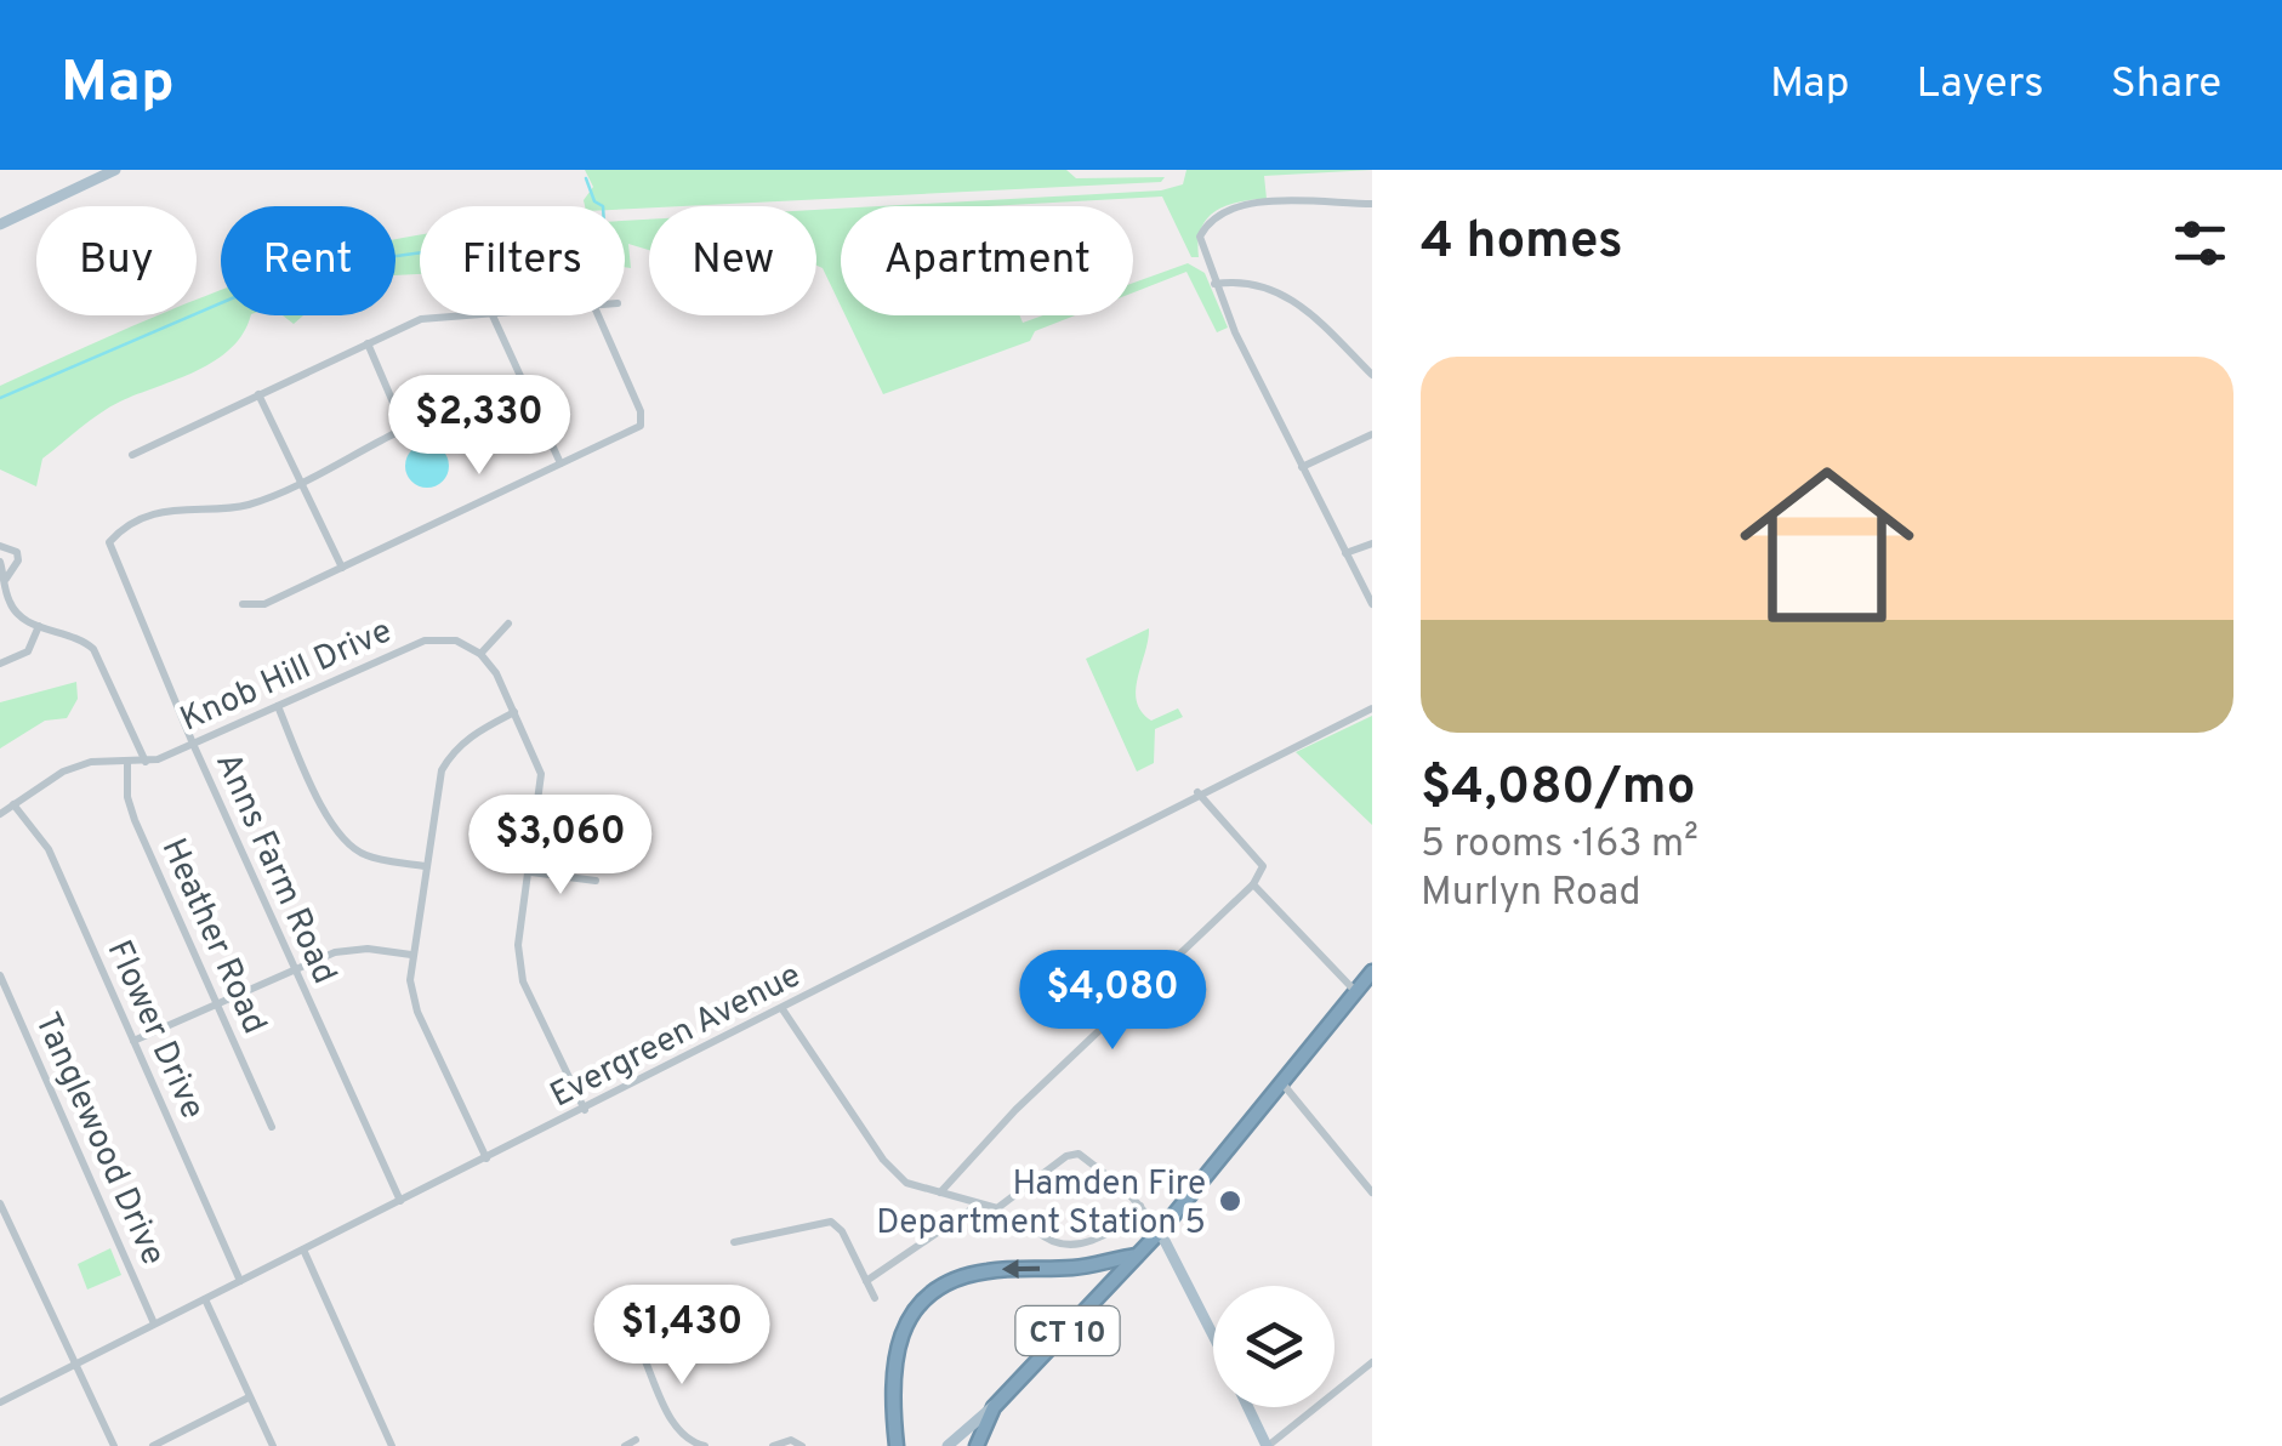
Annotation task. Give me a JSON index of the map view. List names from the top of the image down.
{
  "streets": {
    "highway": ["CT 10"],
    "street": [
      "Knob Hill Drive",
      "Anns Farm Road",
      "Heather Road",
      "Flower Drive",
      "Evergreen Avenue",
      "Tanglewood Drive"
    ]
  },
  "crossings": [
    ["Knob Hill Drive", "Anns Farm Road"],
    ["Knob Hill Drive", "Heather Road"],
    ["Knob Hill Drive", "Flower Drive"],
    ["Anns Farm Road", "Evergreen Avenue"],
    ["Flower Drive", "Evergreen Avenue"],
    ["Evergreen Avenue", "Tanglewood Drive"]
  ],
  "places": ["Hamden Fire Department Station 5"],
  "page": {
    "header": "Map",
    "nav": ["Map", "Layers", "Share"],
    "heading": "4 homes",
    "chip": [
      "Buy",
      "Rent",
      "Filters",
      "New",
      "Apartment"
    ],
    "list": [
      {
        "name": "$4,080/mo",
        "note": "5 rooms · 163 m² · Murlyn Road"
      }
    ],
    "price": [
      "$2,330",
      "$3,060",
      "$4,080",
      "$1,430"
    ]
  }
}
